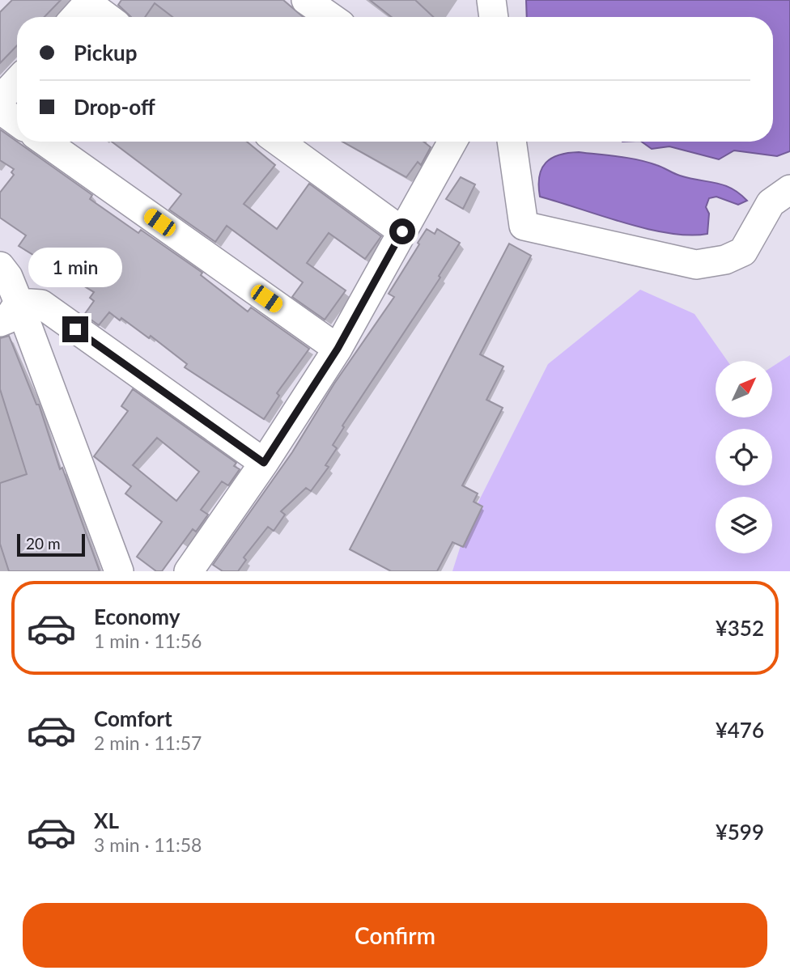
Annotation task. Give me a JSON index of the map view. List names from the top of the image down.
{
  "scale_bar": "20 m",
  "north": "top right",
  "page": {
    "banner": ["Pickup", "Drop-off"],
    "bubble": "1 min",
    "scale": "20 m",
    "list": [
      {
        "name": "Economy",
        "note": "1 min · 11:56",
        "value": "¥352"
      },
      {
        "name": "Comfort",
        "note": "2 min · 11:57",
        "value": "¥476"
      },
      {
        "name": "XL",
        "note": "3 min · 11:58",
        "value": "¥599"
      }
    ],
    "buttons": "Confirm"
  }
}
